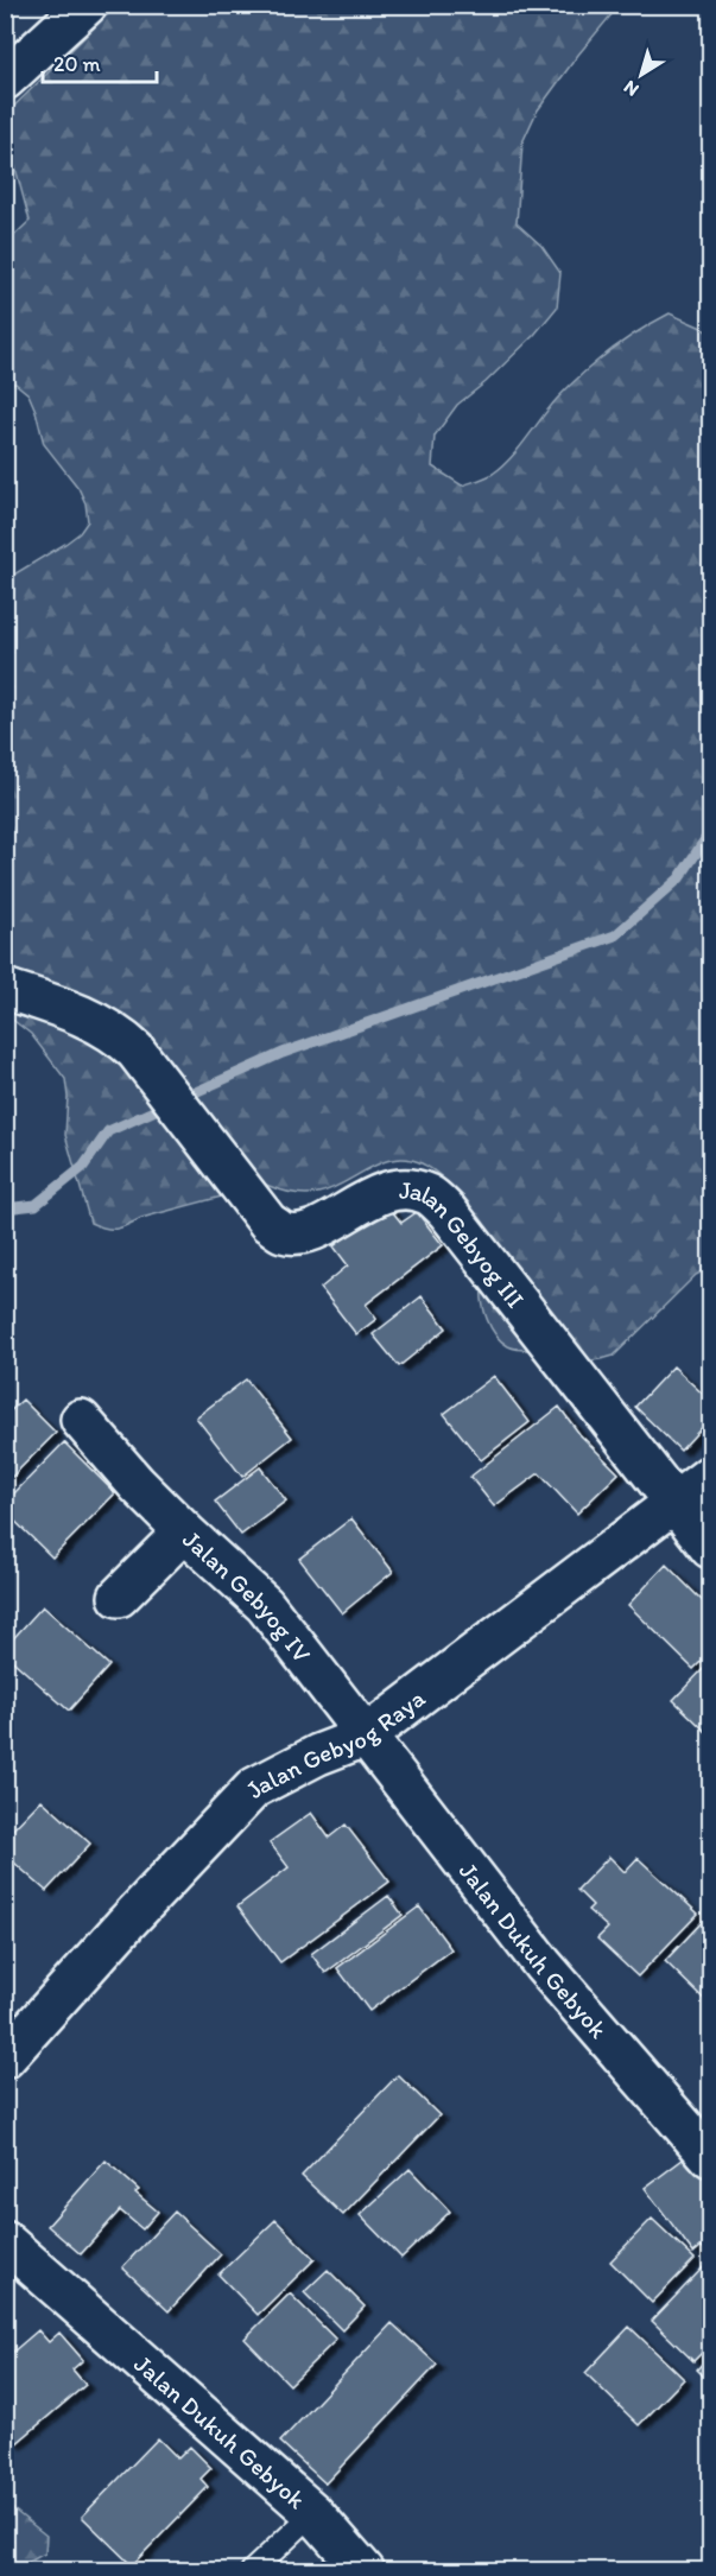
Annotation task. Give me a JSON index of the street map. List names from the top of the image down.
{
  "streets": {
    "street": [
      "Jalan Gebyog III",
      "Jalan Gebyog IV",
      "Jalan Gebyog Raya",
      "Jalan Dukuh Gebyok"
    ]
  },
  "crossings": [
    ["Jalan Gebyog III", "Jalan Gebyog Raya"],
    ["Jalan Gebyog IV", "Jalan Gebyog Raya"],
    ["Jalan Gebyog IV", "Jalan Dukuh Gebyok"],
    ["Jalan Gebyog Raya", "Jalan Dukuh Gebyok"]
  ],
  "scale_bar": "20 m",
  "north": "bottom left"
}
